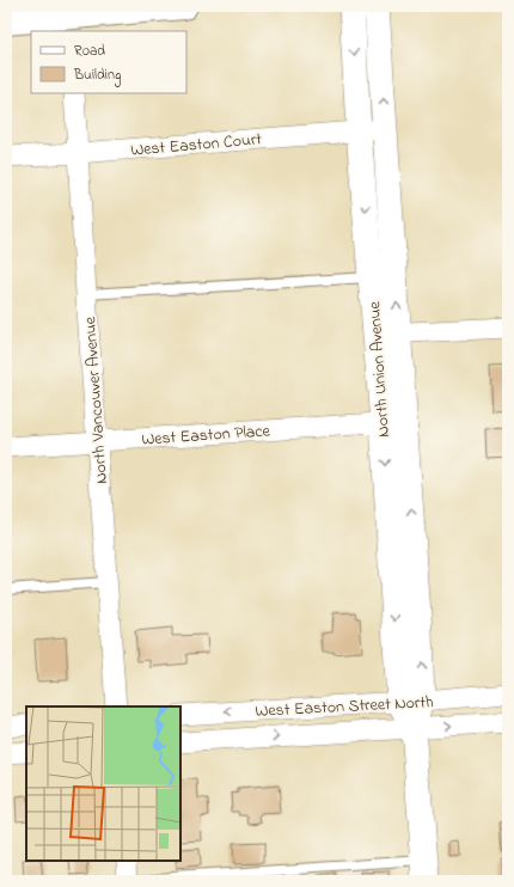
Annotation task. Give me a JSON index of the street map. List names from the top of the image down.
{
  "streets": {
    "street": [
      "West Easton Court",
      "North Union Avenue",
      "North Vancouver Avenue",
      "West Easton Place",
      "West Easton Street North"
    ]
  },
  "crossings": [
    ["West Easton Court", "North Union Avenue"],
    ["West Easton Court", "North Vancouver Avenue"],
    ["North Union Avenue", "West Easton Place"],
    ["North Union Avenue", "West Easton Street North"],
    ["North Vancouver Avenue", "West Easton Place"]
  ],
  "legend": ["Road", "Building"]
}
